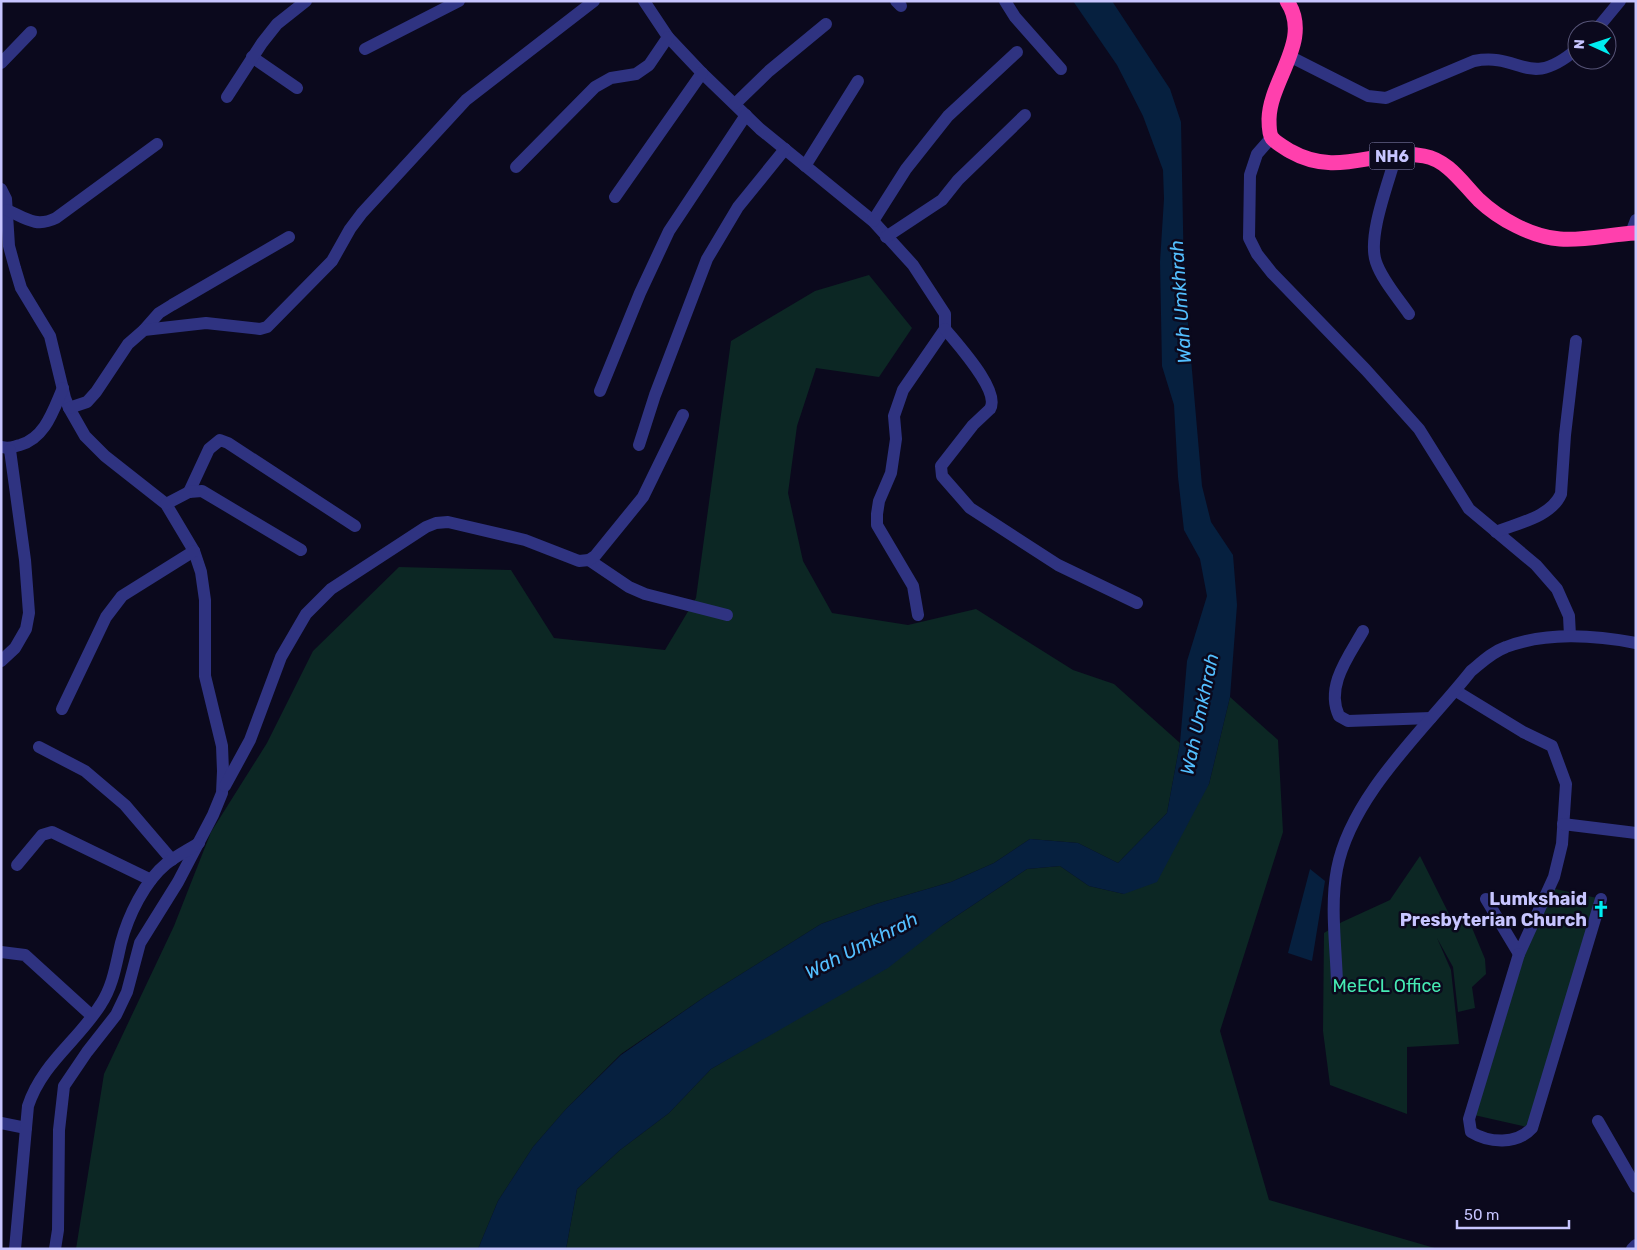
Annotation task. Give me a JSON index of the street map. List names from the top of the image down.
{
  "streets": {
    "highway": ["NH6"]
  },
  "water": ["Wah Umkhrah"],
  "parks": ["MeECL Office"],
  "places": {
    "church": ["Lumkshaid Presbyterian Church"]
  },
  "scale_bar": "50 m",
  "north": "left"
}
